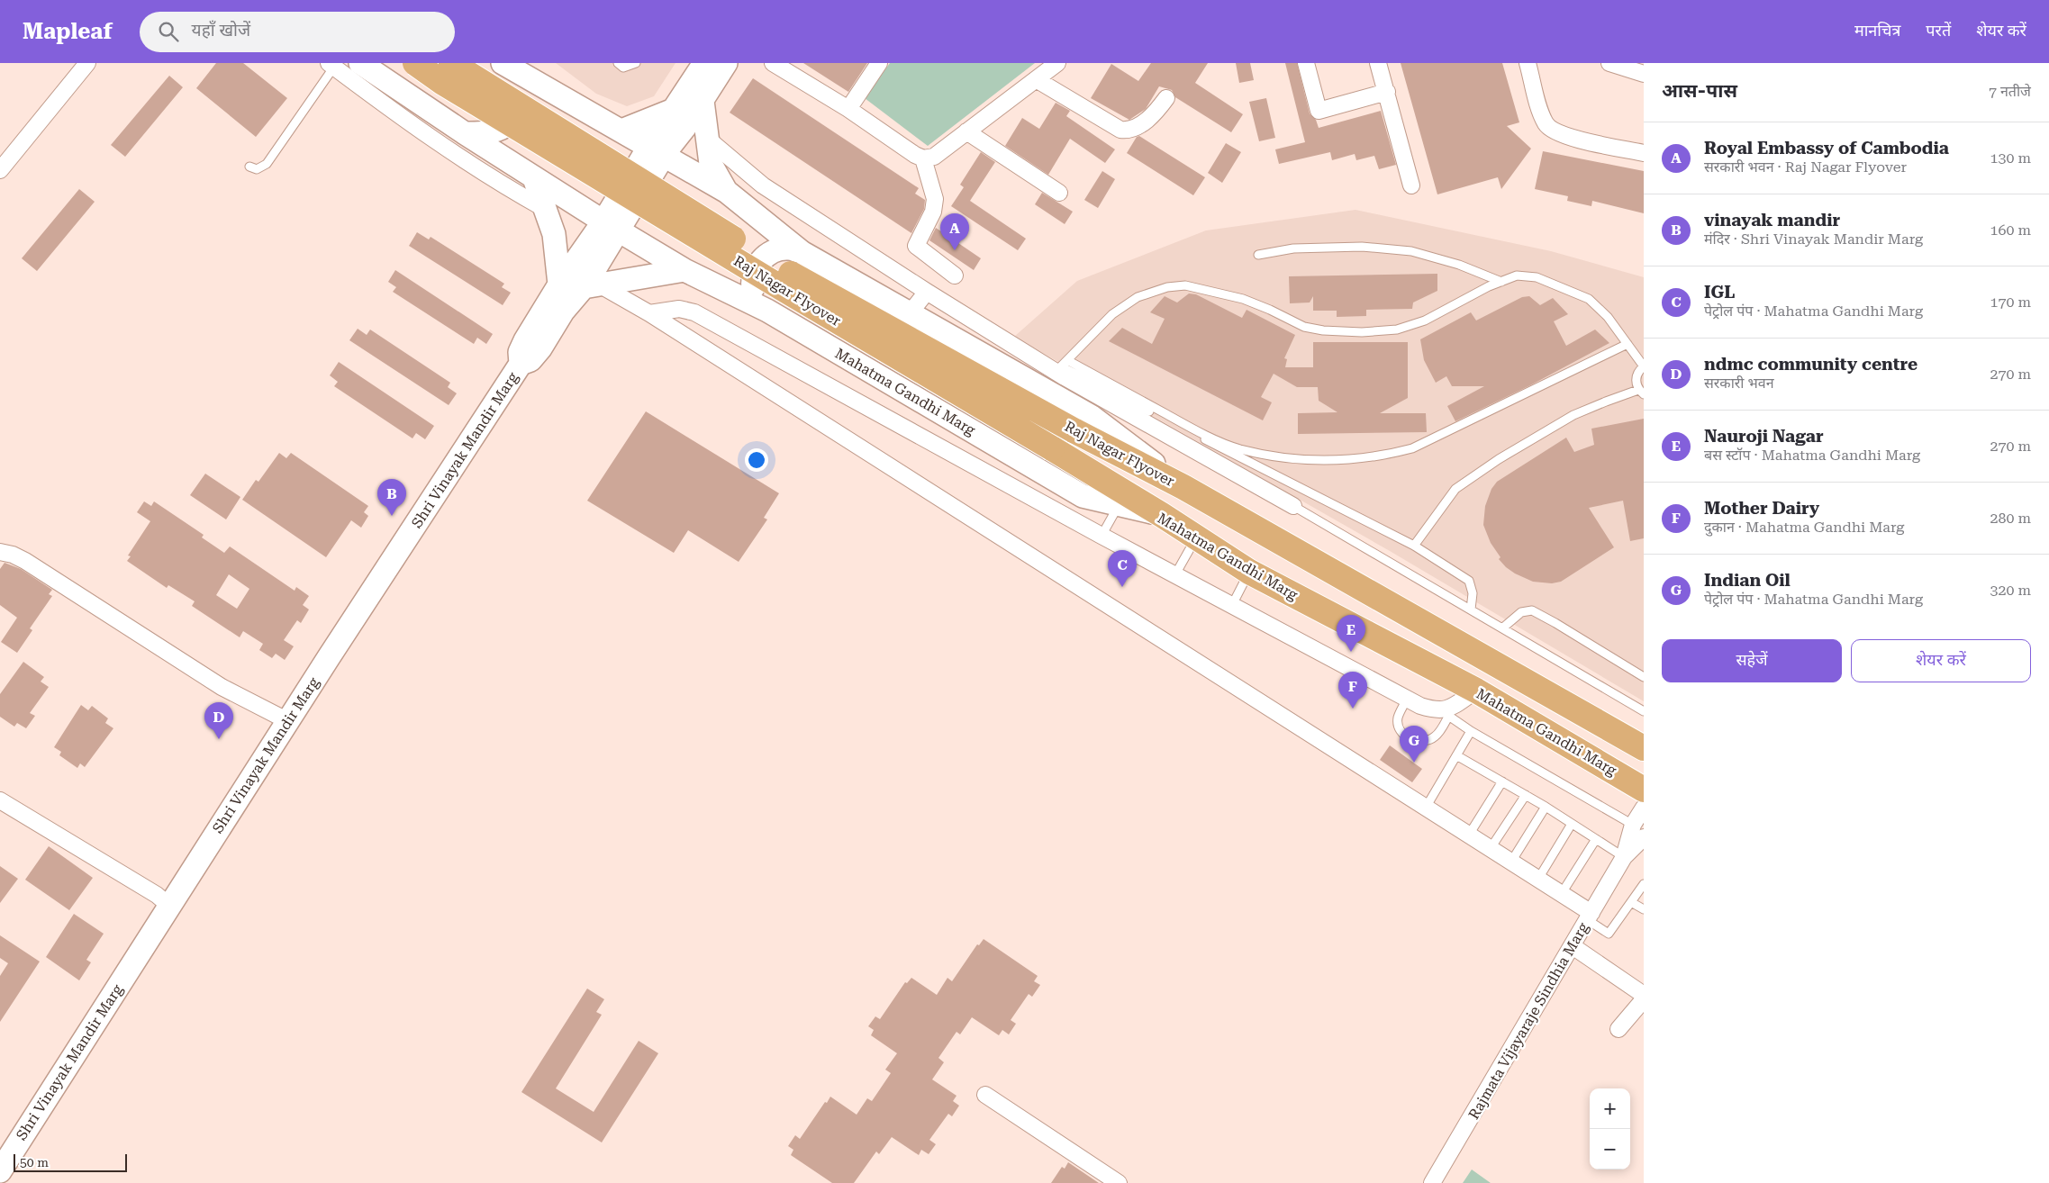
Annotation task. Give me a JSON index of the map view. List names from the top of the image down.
{
  "streets": {
    "main road": ["Raj Nagar Flyover", "Mahatma Gandhi Marg"],
    "street": ["Shri Vinayak Mandir Marg", "Rajmata Vijayaraje Sindhia Marg"]
  },
  "crossings": [
    ["Raj Nagar Flyover", "Mahatma Gandhi Marg"],
    ["Mahatma Gandhi Marg", "Shri Vinayak Mandir Marg"]
  ],
  "scale_bar": "50 m",
  "page": {
    "header": "Mapleaf",
    "search": "यहाँ खोजें",
    "nav": ["मानचित्र", "परतें", "शेयर करें"],
    "heading": ["आस-पास", "7 नतीजे"],
    "list": [
      {
        "mark": "A",
        "name": "Royal Embassy of Cambodia",
        "note": "सरकारी भवन · Raj Nagar Flyover",
        "value": "130 m"
      },
      {
        "mark": "B",
        "name": "vinayak mandir",
        "note": "मंदिर · Shri Vinayak Mandir Marg",
        "value": "160 m"
      },
      {
        "mark": "C",
        "name": "IGL",
        "note": "पेट्रोल पंप · Mahatma Gandhi Marg",
        "value": "170 m"
      },
      {
        "mark": "D",
        "name": "ndmc community centre",
        "note": "सरकारी भवन",
        "value": "270 m"
      },
      {
        "mark": "E",
        "name": "Nauroji Nagar",
        "note": "बस स्टॉप · Mahatma Gandhi Marg",
        "value": "270 m"
      },
      {
        "mark": "F",
        "name": "Mother Dairy",
        "note": "दुकान · Mahatma Gandhi Marg",
        "value": "280 m"
      },
      {
        "mark": "G",
        "name": "Indian Oil",
        "note": "पेट्रोल पंप · Mahatma Gandhi Marg",
        "value": "320 m"
      }
    ],
    "pins": [
      "A",
      "B",
      "C",
      "E",
      "F",
      "D",
      "G"
    ],
    "buttons": ["सहेजें", "शेयर करें"],
    "map_buttons": ["+", "−"],
    "scale": "50 m"
  }
}
